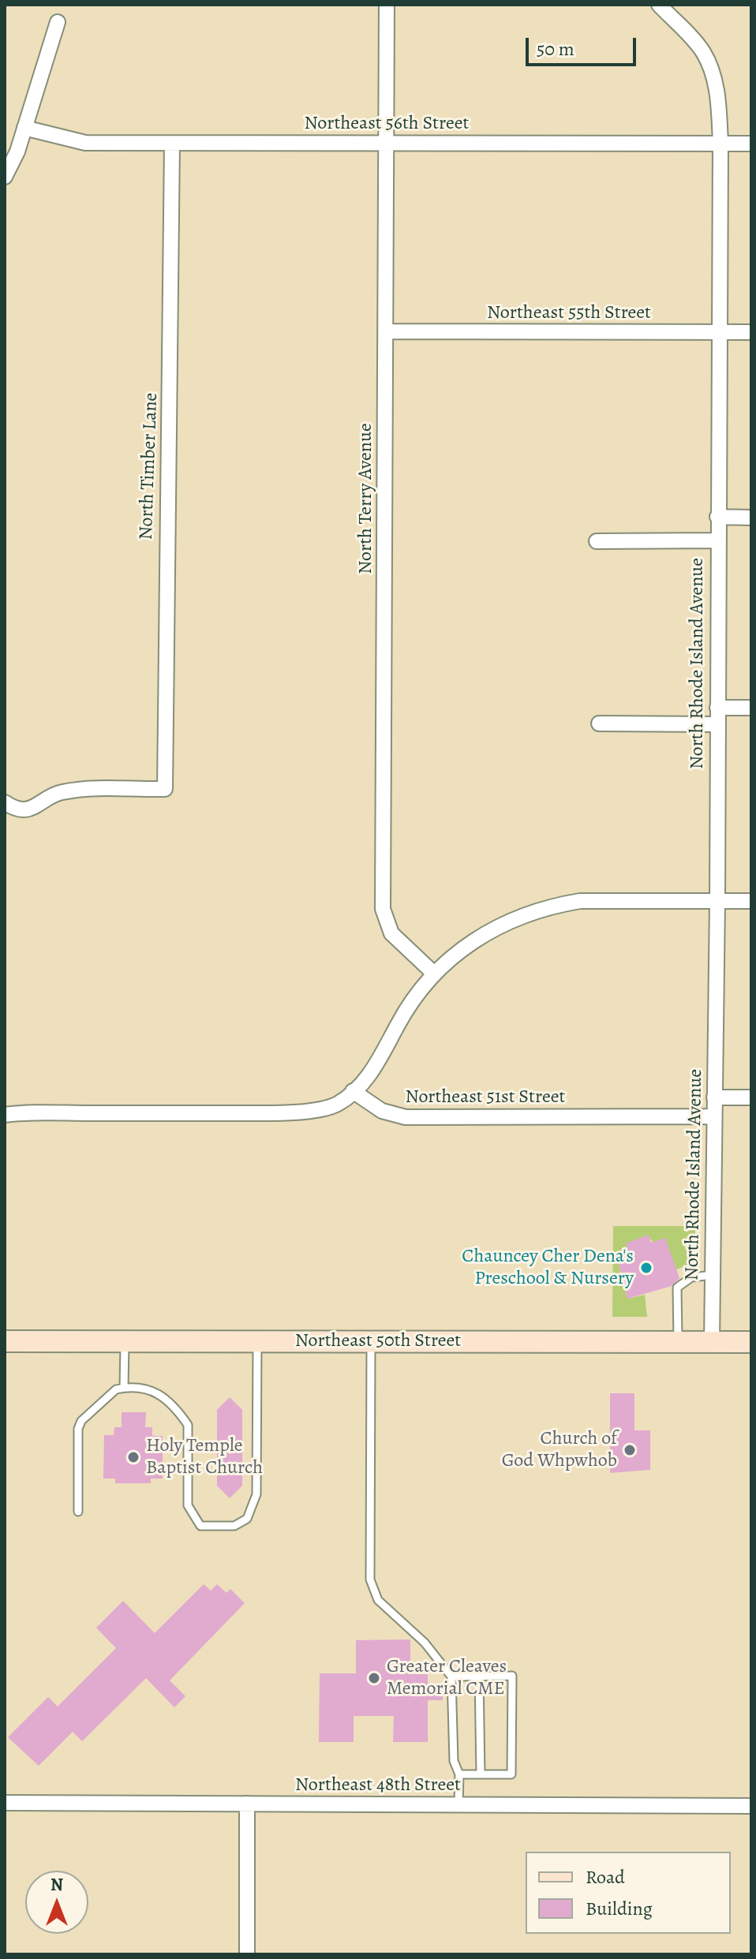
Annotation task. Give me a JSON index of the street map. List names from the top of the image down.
{
  "streets": {
    "street": [
      "Northeast 56th Street",
      "Northeast 55th Street",
      "North Timber Lane",
      "North Terry Avenue",
      "North Rhode Island Avenue",
      "Northeast 51st Street",
      "Northeast 50th Street",
      "Northeast 48th Street"
    ]
  },
  "crossings": [
    ["Northeast 56th Street", "North Timber Lane"],
    ["Northeast 56th Street", "North Terry Avenue"],
    ["Northeast 56th Street", "North Rhode Island Avenue"],
    ["Northeast 55th Street", "North Terry Avenue"],
    ["Northeast 55th Street", "North Rhode Island Avenue"],
    ["North Rhode Island Avenue", "Northeast 51st Street"],
    ["North Rhode Island Avenue", "Northeast 50th Street"]
  ],
  "places": [
    "Chauncey Cher Dena's Preschool & Nursery",
    "Church of God Whpwhob",
    "Holy Temple Baptist Church",
    "Greater Cleaves Memorial CME"
  ],
  "legend": ["Road", "Building"],
  "scale_bar": "50 m",
  "north": "top"
}
